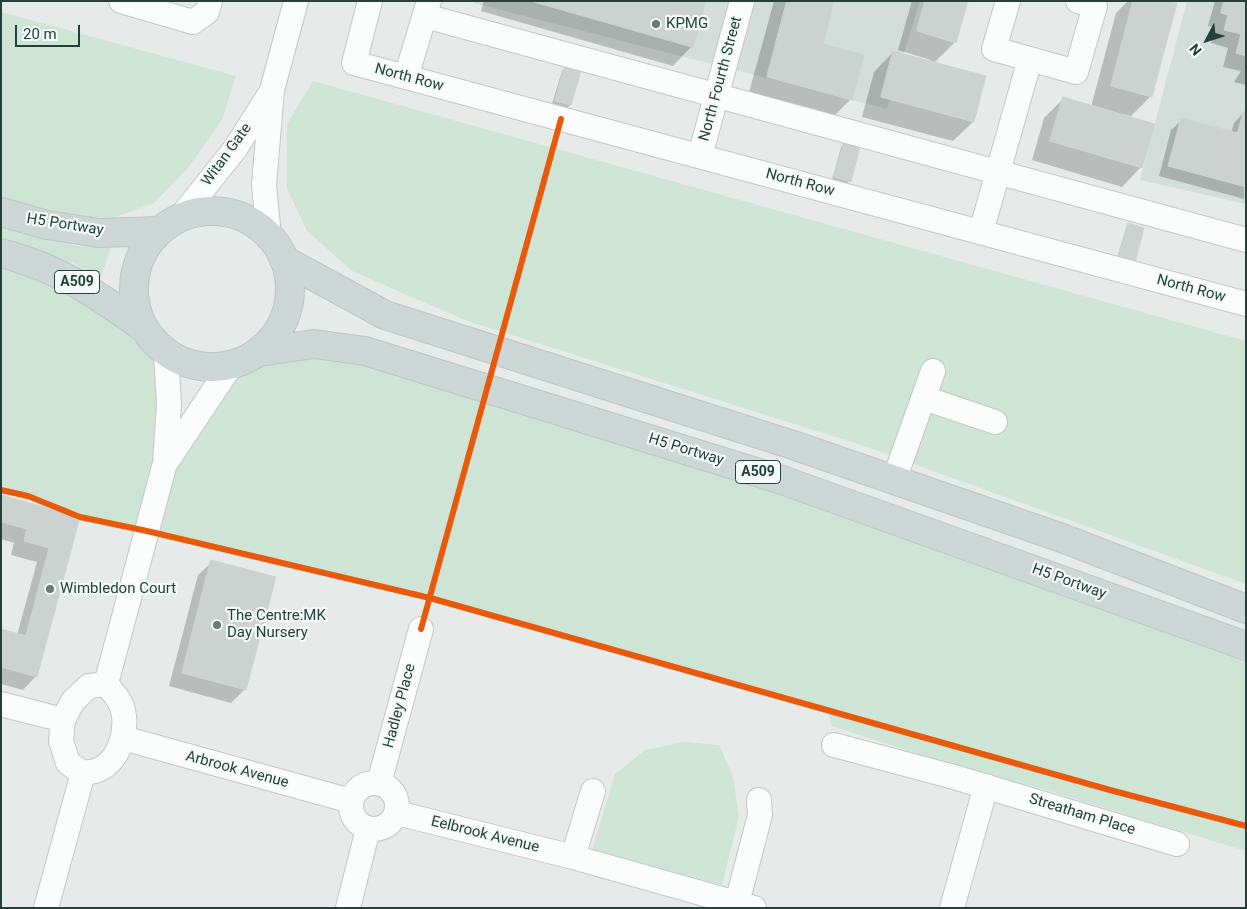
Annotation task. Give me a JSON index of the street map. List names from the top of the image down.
{
  "streets": {
    "main road": ["H5 Portway", "A509"],
    "street": [
      "North Row",
      "North Fourth Street",
      "Witan Gate",
      "Hadley Place",
      "Arbrook Avenue",
      "Streatham Place",
      "Eelbrook Avenue"
    ]
  },
  "crossings": [
    ["North Row", "North Fourth Street"],
    ["Witan Gate", "H5 Portway"],
    ["Witan Gate", "A509"],
    ["H5 Portway", "A509"],
    ["Hadley Place", "Arbrook Avenue"],
    ["Hadley Place", "Eelbrook Avenue"],
    ["Arbrook Avenue", "Eelbrook Avenue"]
  ],
  "places": ["KPMG", "Wimbledon Court", "The Centre:MK Day Nursery"],
  "scale_bar": "20 m",
  "north": "bottom left"
}
